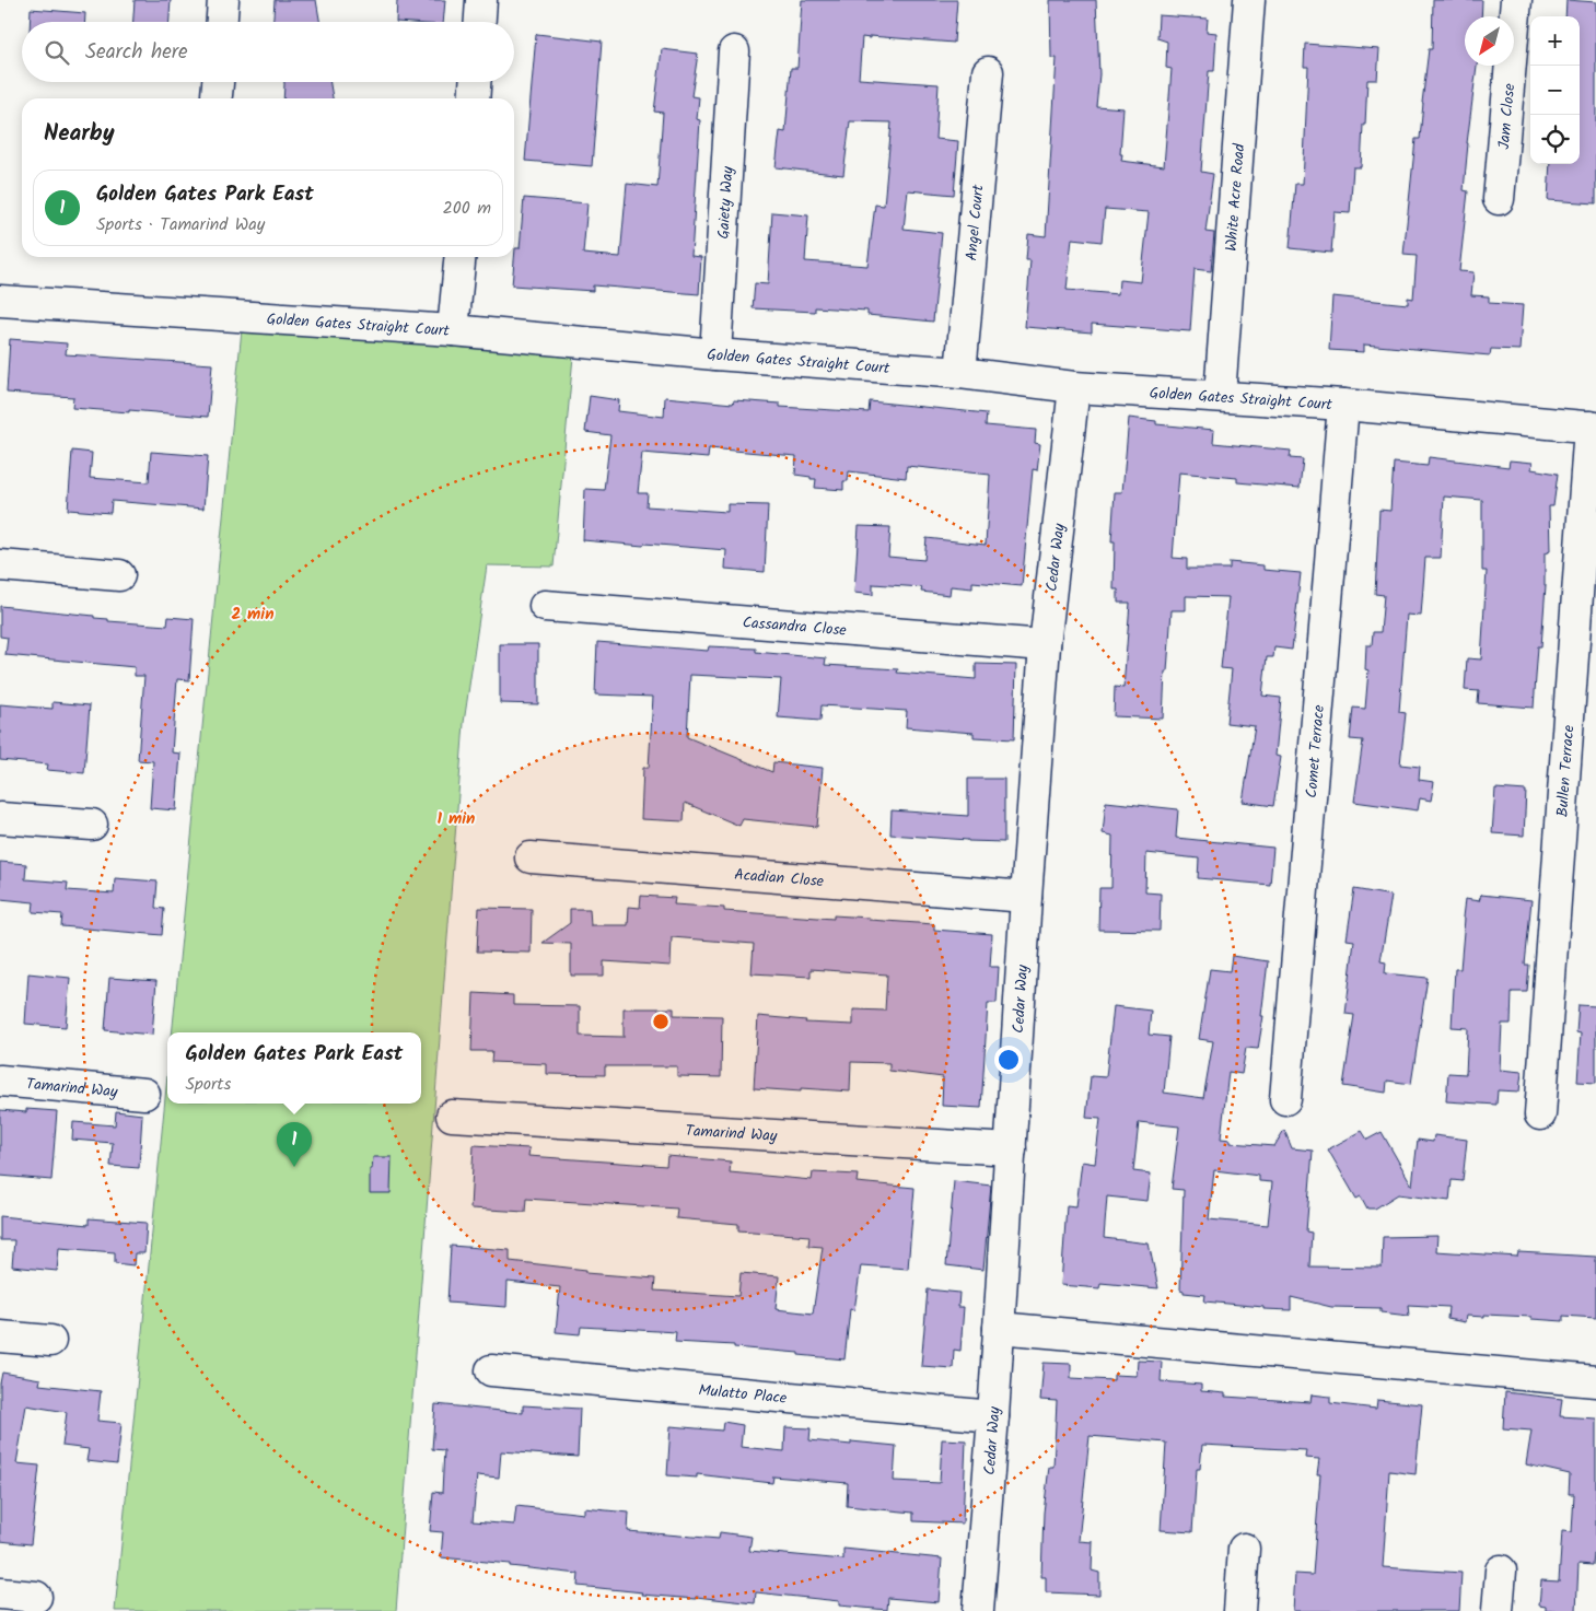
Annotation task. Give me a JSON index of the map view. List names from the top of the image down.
{
  "streets": {
    "street": [
      "Jam Close",
      "White Acre Road",
      "Gaiety Way",
      "Angel Court",
      "Golden Gates Straight Court",
      "Cedar Way",
      "Cassandra Close",
      "Comet Terrace",
      "Bullen Terrace",
      "Acadian Close",
      "Tamarind Way",
      "Mulatto Place"
    ]
  },
  "crossings": [
    ["White Acre Road", "Golden Gates Straight Court"],
    ["Gaiety Way", "Golden Gates Straight Court"],
    ["Angel Court", "Golden Gates Straight Court"],
    ["Golden Gates Straight Court", "Cedar Way"],
    ["Golden Gates Straight Court", "Comet Terrace"],
    ["Golden Gates Straight Court", "Bullen Terrace"],
    ["Cedar Way", "Cassandra Close"],
    ["Cedar Way", "Acadian Close"],
    ["Cedar Way", "Tamarind Way"],
    ["Cedar Way", "Mulatto Place"]
  ],
  "north": "bottom left",
  "page": {
    "map_buttons": ["+", "−"],
    "search": "Search here",
    "heading": "Nearby",
    "list": [
      {
        "mark": "1",
        "name": "Golden Gates Park East",
        "note": "Sports · Tamarind Way",
        "value": "200 m"
      }
    ],
    "popup": ["Golden Gates Park East", "Sports"],
    "pins": "1"
  },
  "rings": ["2 min", "1 min"]
}
